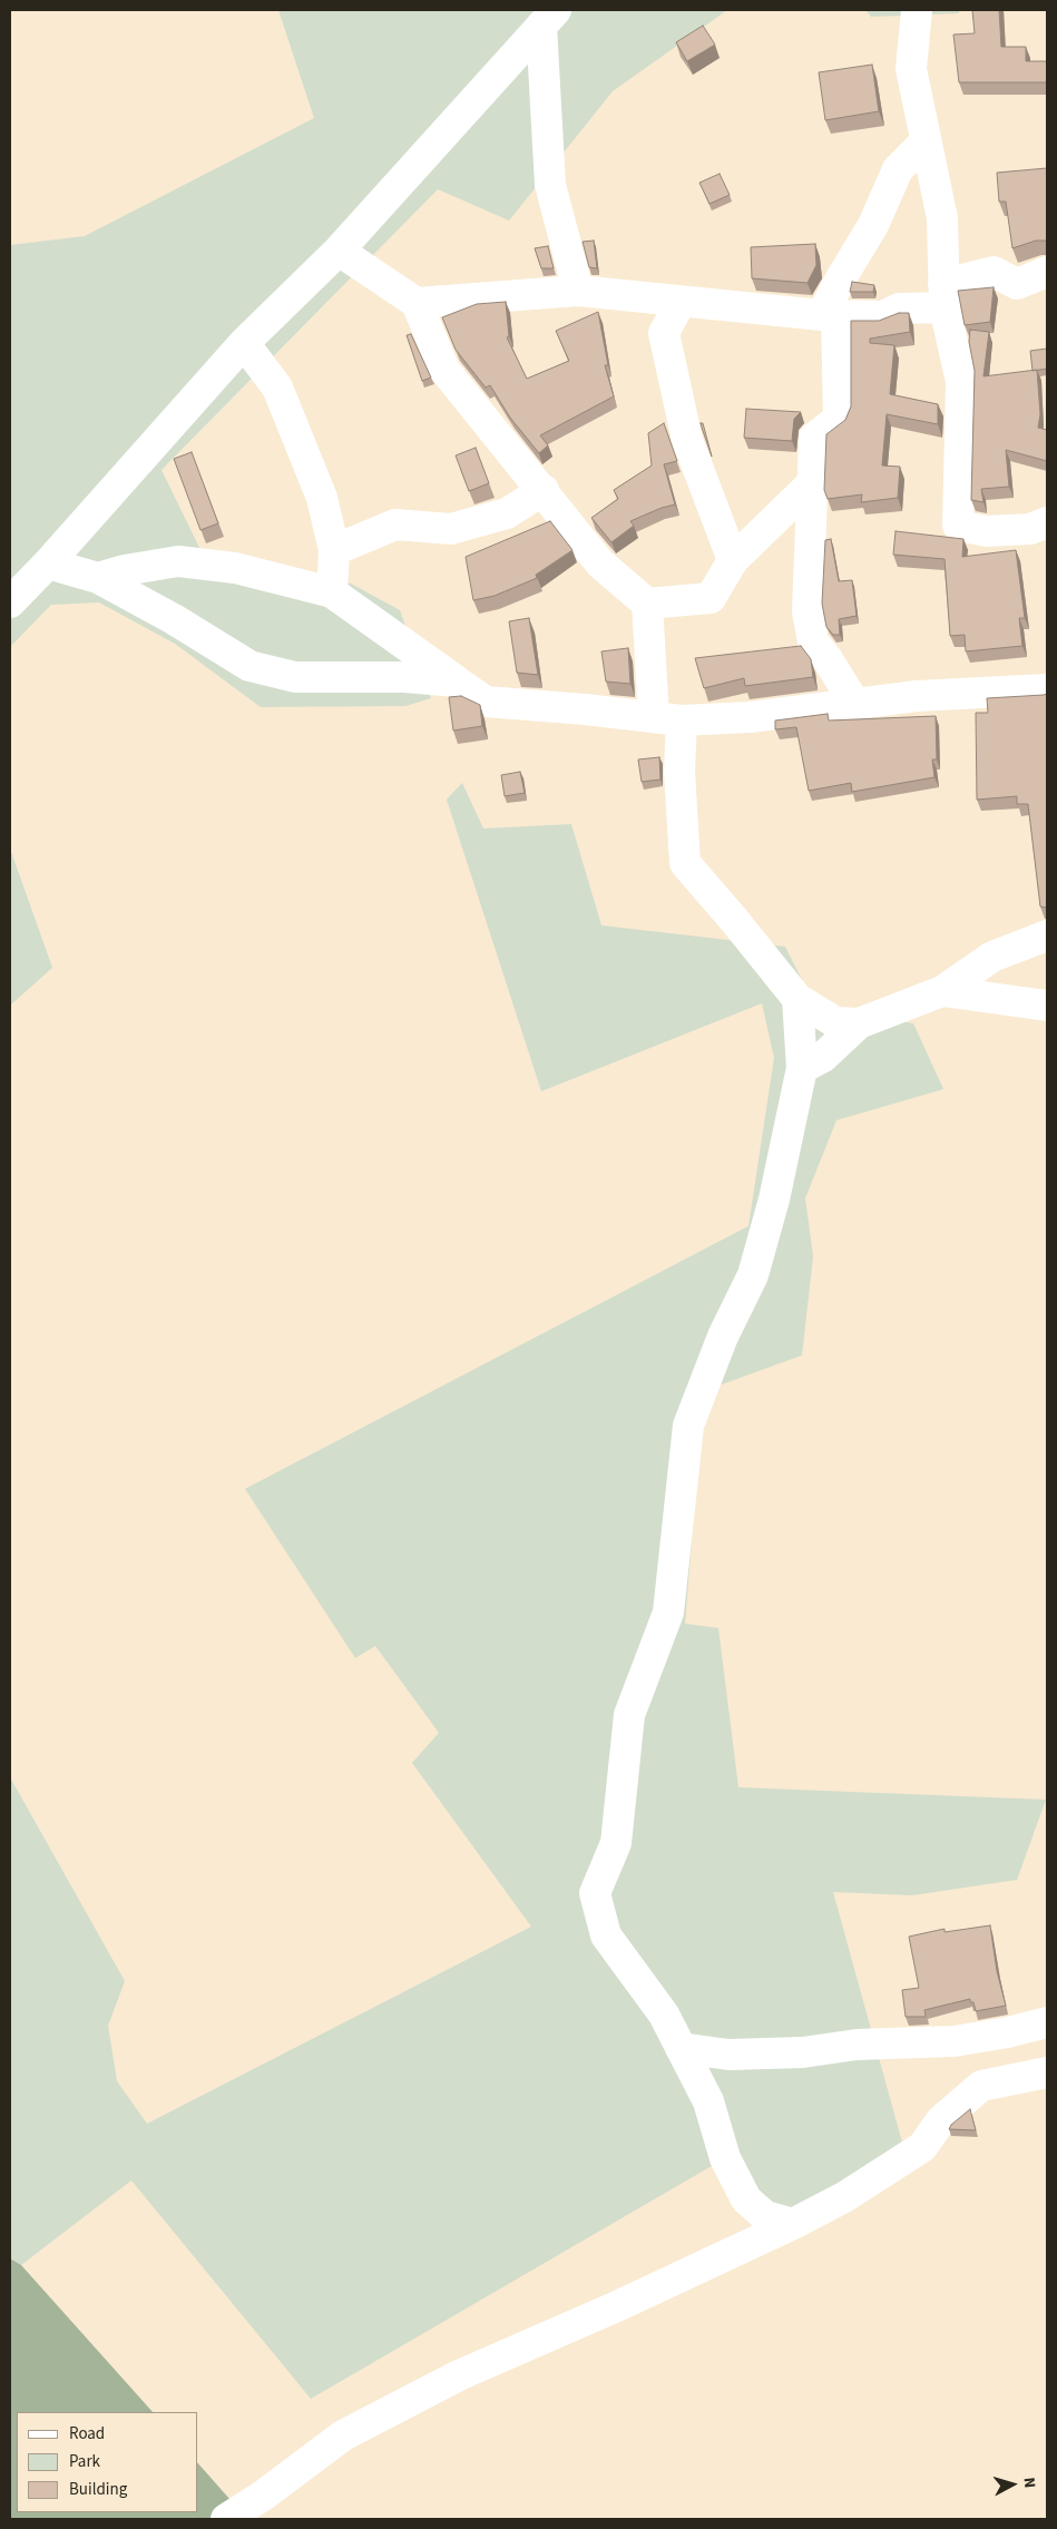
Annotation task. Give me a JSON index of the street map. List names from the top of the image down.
{
  "legend": ["Road", "Park", "Building"],
  "north": "right"
}
